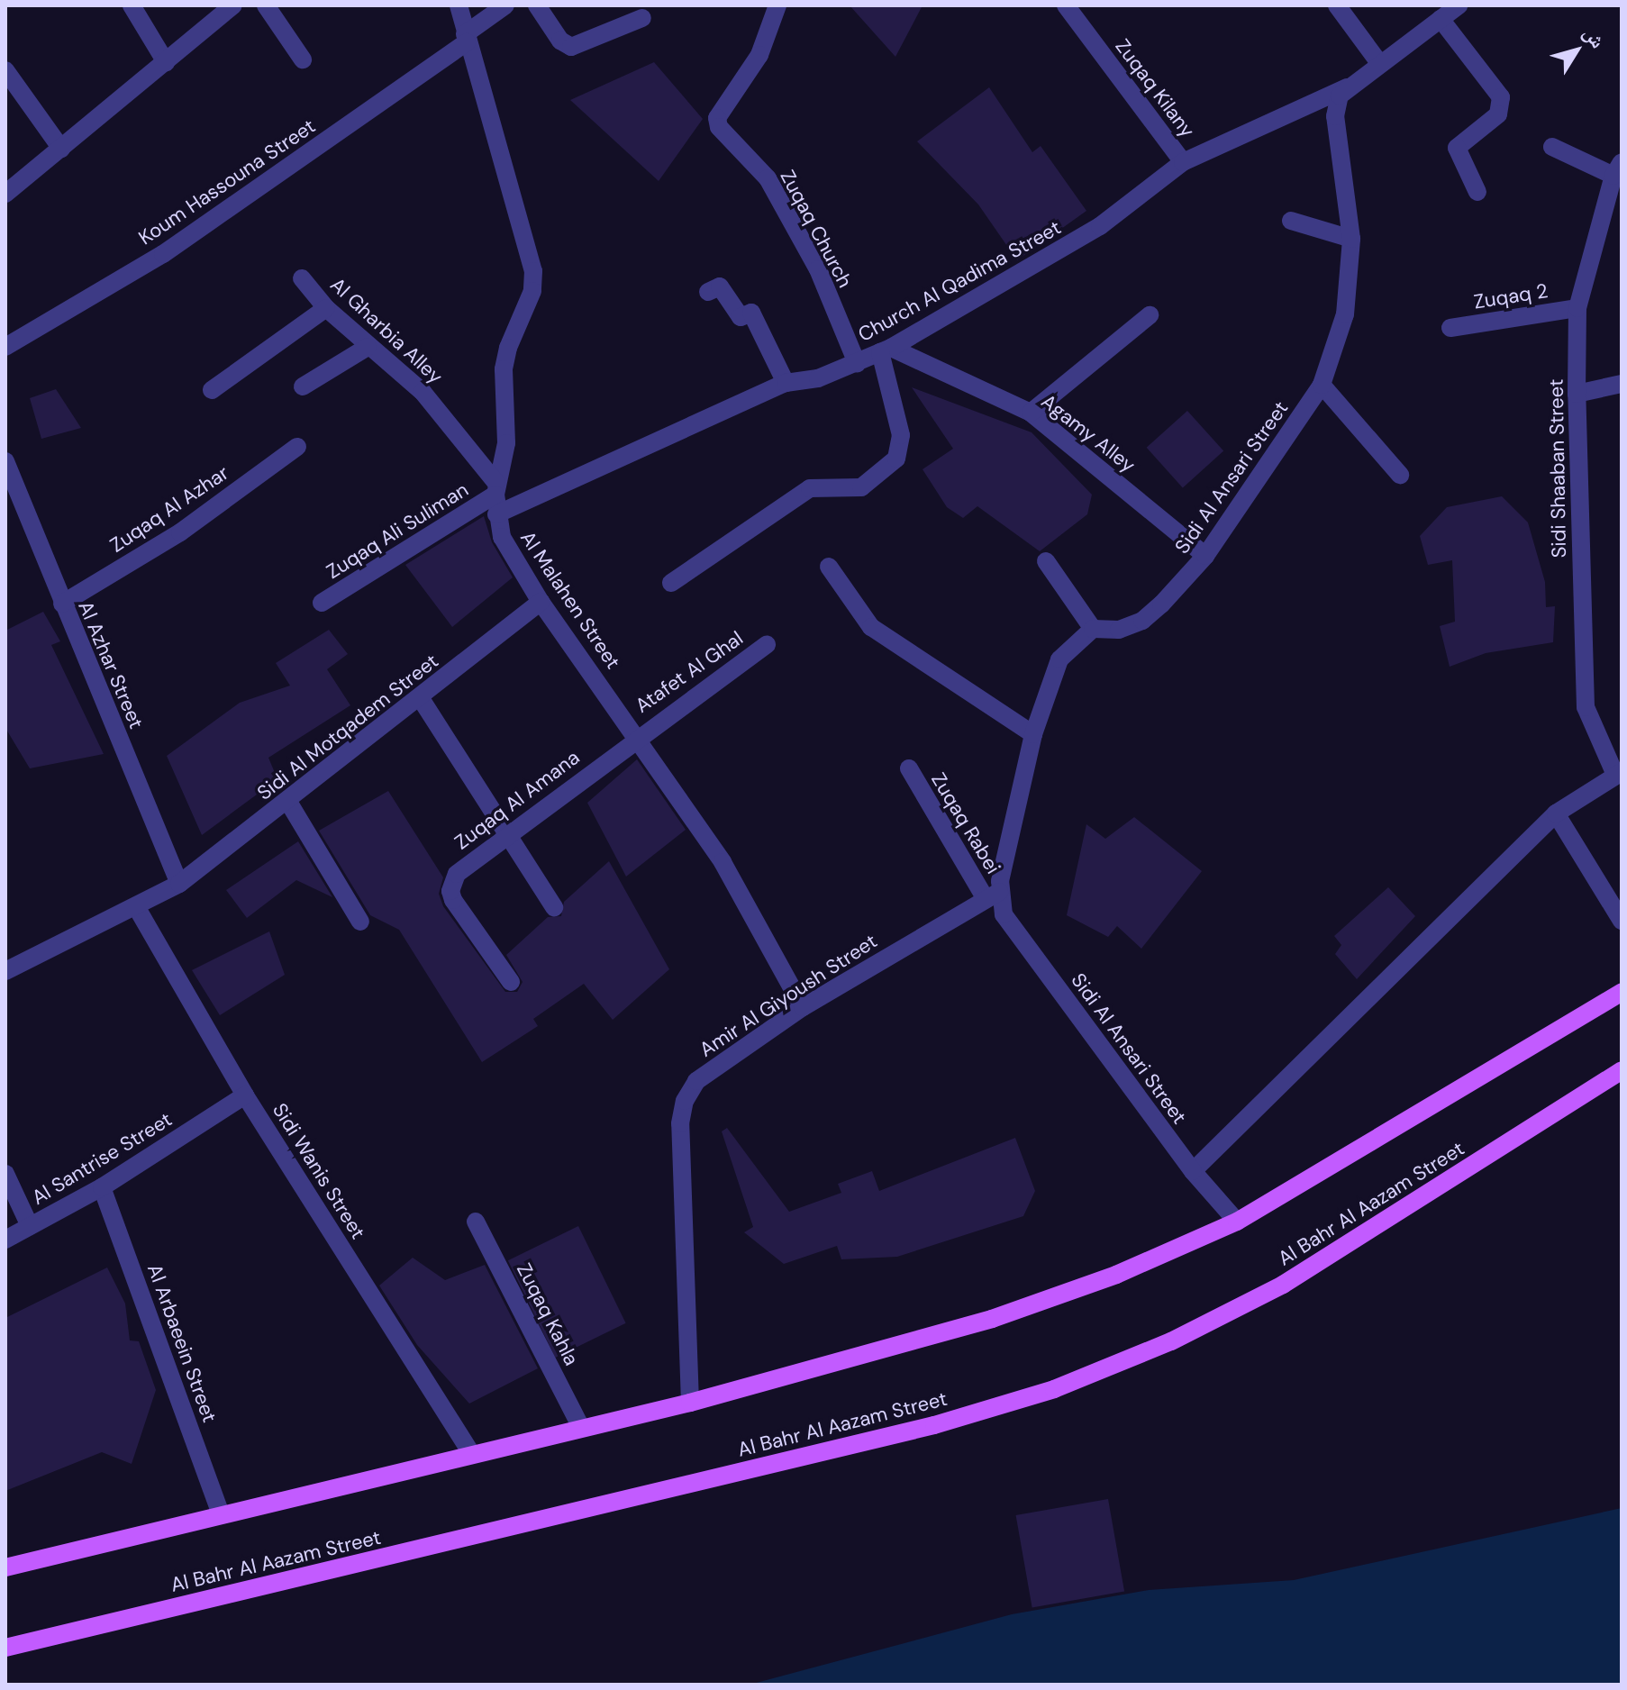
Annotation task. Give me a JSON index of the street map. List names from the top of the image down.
{
  "streets": {
    "main road": ["Al Bahr Al Aazam Street"],
    "street": [
      "Zuqaq Kilany",
      "Koum Hassouna Street",
      "Zuqaq Church",
      "Church Al Qadima Street",
      "Zuqaq 2",
      "Al Gharbia Alley",
      "Agamy Alley",
      "Sidi Shaaban Street",
      "Sidi Al Ansari Street",
      "Zuqaq Al Azhar",
      "Zuqaq Ali Suliman",
      "Al Malahen Street",
      "Al Azhar Street",
      "Atafet Al Ghal",
      "Sidi Al Motqadem Street",
      "Zuqaq Al Amana",
      "Zuqaq Rabei",
      "Amir Al Giyoush Street",
      "Al Santrise Street",
      "Sidi Wanis Street",
      "Zuqaq Kahla",
      "Al Arbaeein Street"
    ]
  },
  "crossings": [
    ["Zuqaq Kilany", "Church Al Qadima Street"],
    ["Koum Hassouna Street", "Al Malahen Street"],
    ["Zuqaq Church", "Church Al Qadima Street"],
    ["Church Al Qadima Street", "Agamy Alley"],
    ["Church Al Qadima Street", "Sidi Al Ansari Street"],
    ["Church Al Qadima Street", "Al Malahen Street"],
    ["Zuqaq 2", "Sidi Shaaban Street"],
    ["Al Gharbia Alley", "Zuqaq Ali Suliman"],
    ["Al Gharbia Alley", "Al Malahen Street"],
    ["Agamy Alley", "Sidi Al Ansari Street"],
    ["Sidi Al Ansari Street", "Zuqaq Rabei"],
    ["Sidi Al Ansari Street", "Amir Al Giyoush Street"],
    ["Zuqaq Al Azhar", "Al Azhar Street"],
    ["Zuqaq Ali Suliman", "Al Malahen Street"],
    ["Al Malahen Street", "Atafet Al Ghal"],
    ["Al Malahen Street", "Sidi Al Motqadem Street"],
    ["Al Malahen Street", "Zuqaq Al Amana"],
    ["Al Malahen Street", "Amir Al Giyoush Street"],
    ["Al Azhar Street", "Sidi Al Motqadem Street"],
    ["Atafet Al Ghal", "Zuqaq Al Amana"],
    ["Sidi Al Motqadem Street", "Sidi Wanis Street"],
    ["Zuqaq Rabei", "Amir Al Giyoush Street"],
    ["Al Santrise Street", "Sidi Wanis Street"],
    ["Al Santrise Street", "Al Arbaeein Street"]
  ],
  "north": "top right"
}
